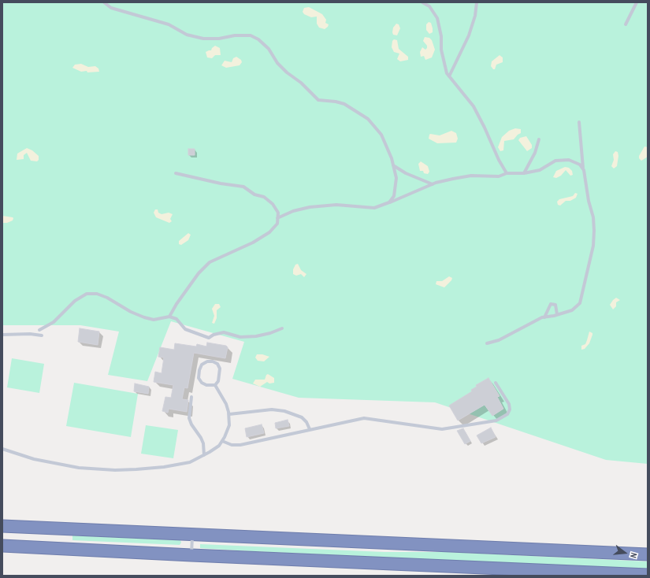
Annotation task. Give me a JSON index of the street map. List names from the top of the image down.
{
  "north": "right"
}
